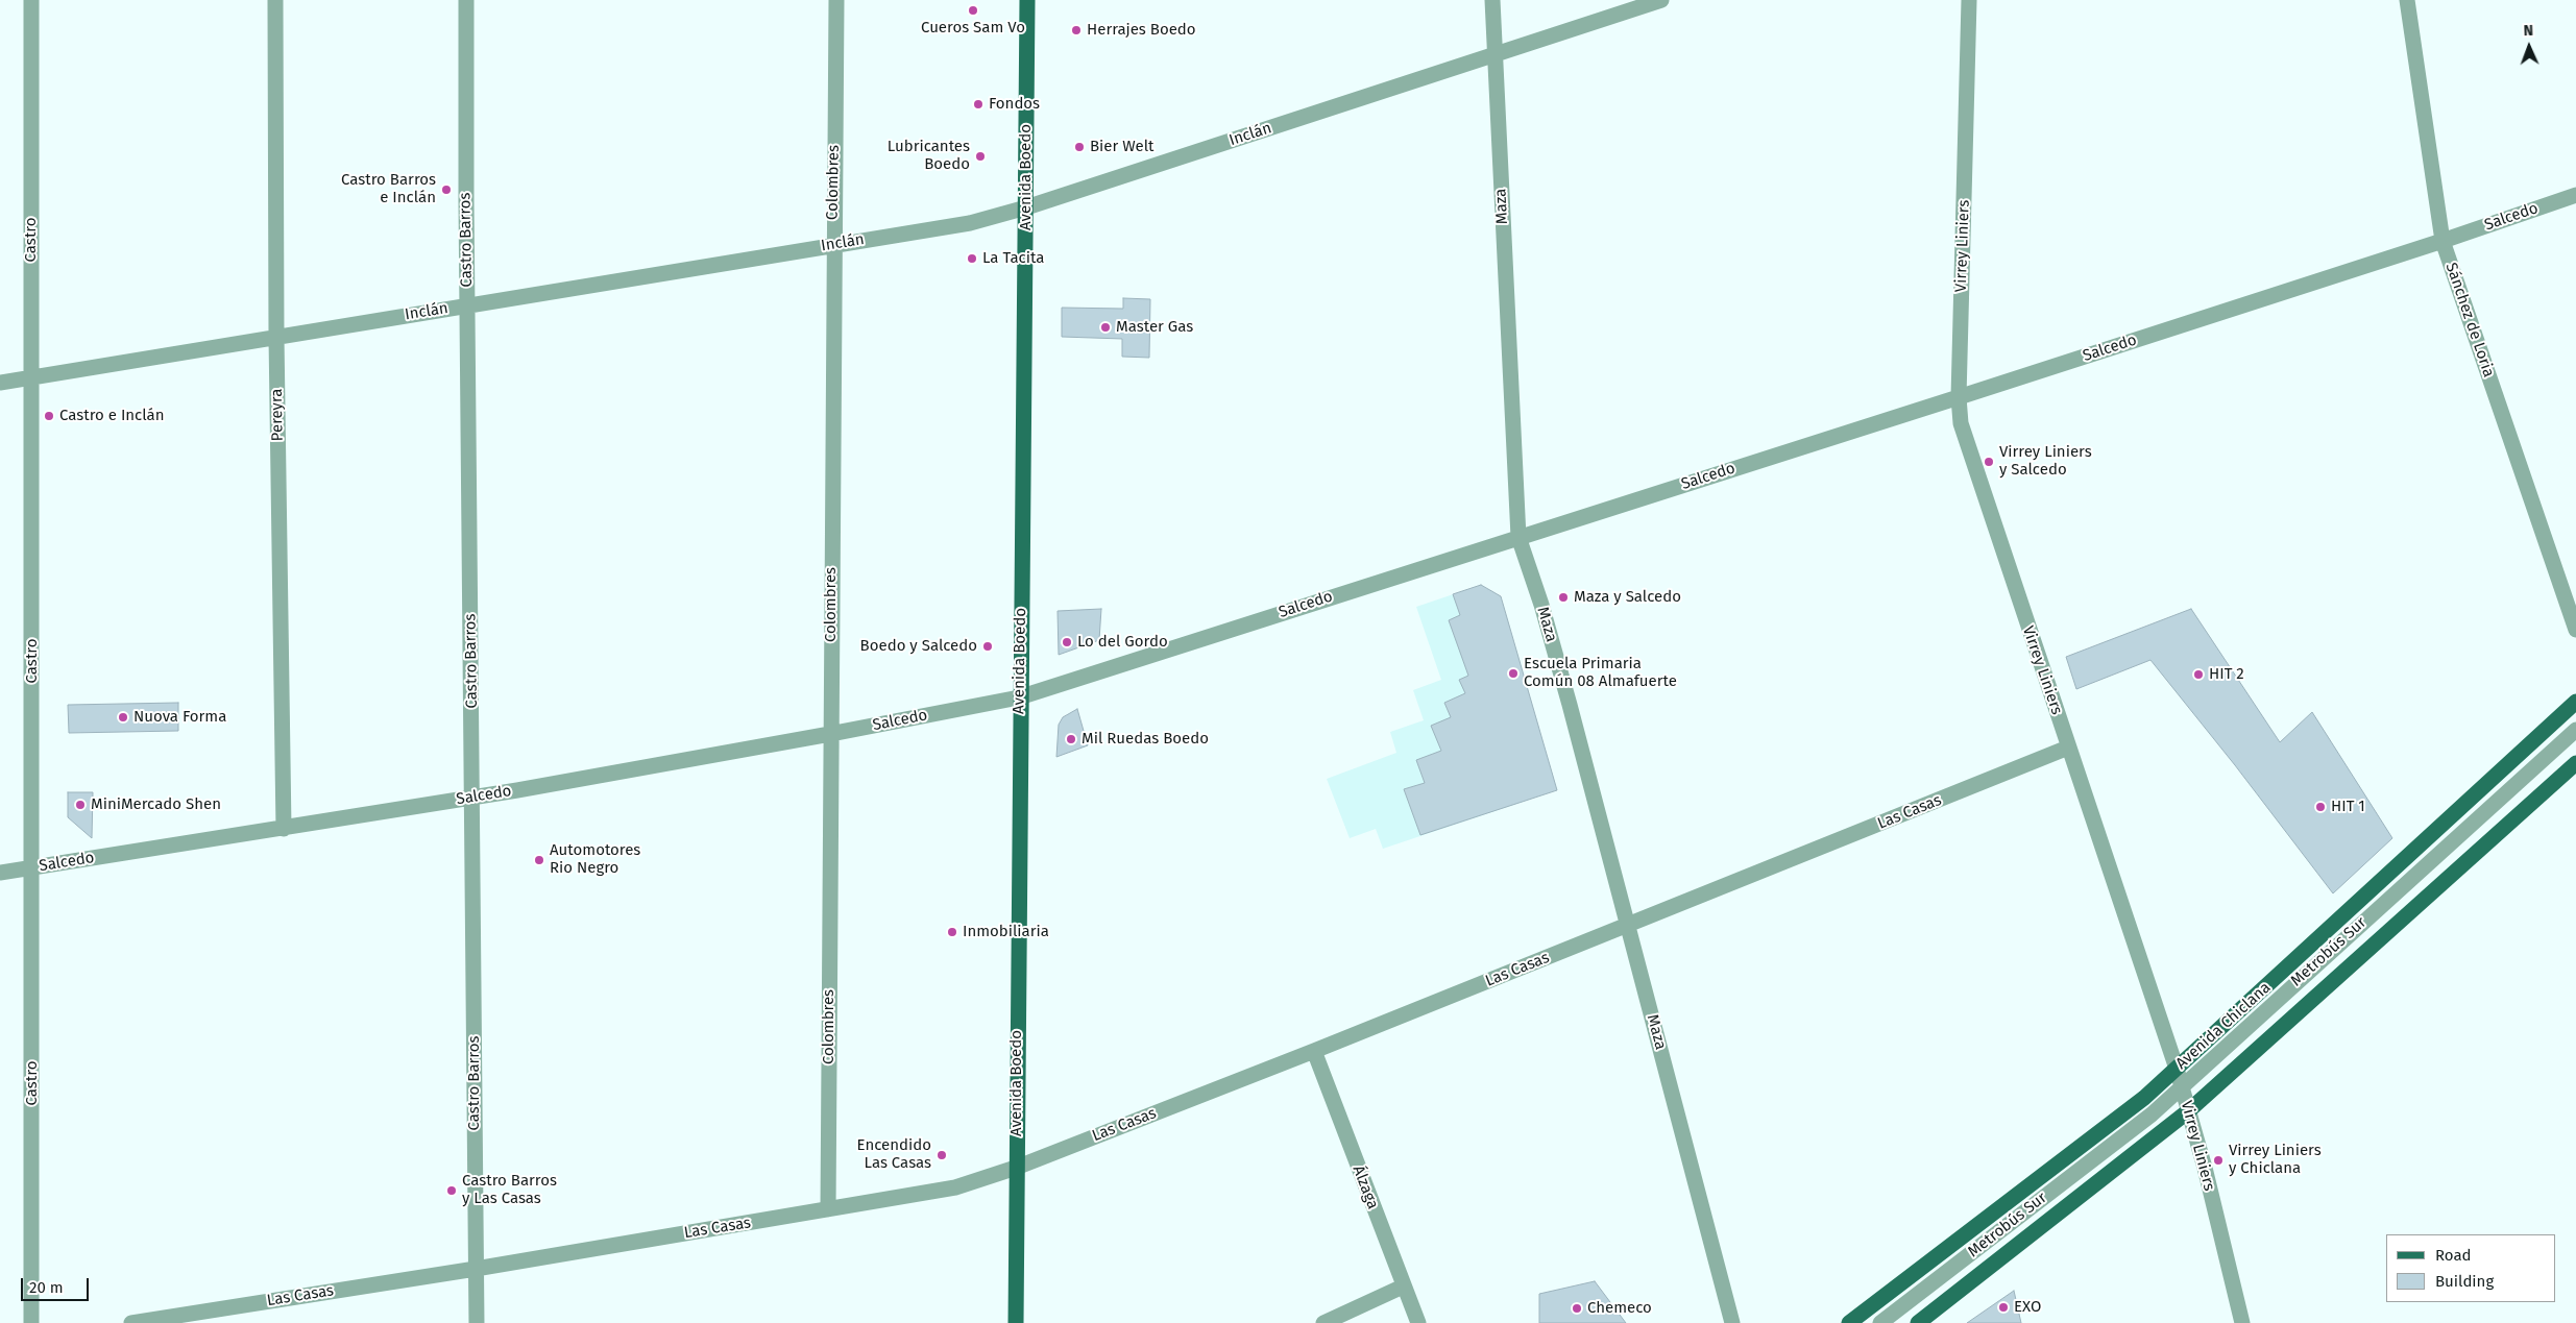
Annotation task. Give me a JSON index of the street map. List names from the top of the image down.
{
  "streets": {
    "main road": ["Avenida Boedo", "Avenida Chiclana"],
    "street": [
      "Inclán",
      "Colombres",
      "Maza",
      "Salcedo",
      "Castro",
      "Castro Barros",
      "Virrey Liniers",
      "Sánchez de Loria",
      "Pereyra",
      "Las Casas",
      "Metrobús Sur",
      "Álzaga"
    ]
  },
  "crossings": [
    ["Inclán", "Avenida Boedo"],
    ["Inclán", "Colombres"],
    ["Inclán", "Maza"],
    ["Inclán", "Castro"],
    ["Inclán", "Castro Barros"],
    ["Inclán", "Pereyra"],
    ["Avenida Boedo", "Salcedo"],
    ["Avenida Boedo", "Las Casas"],
    ["Colombres", "Salcedo"],
    ["Colombres", "Las Casas"],
    ["Maza", "Salcedo"],
    ["Maza", "Las Casas"],
    ["Salcedo", "Castro"],
    ["Salcedo", "Castro Barros"],
    ["Salcedo", "Virrey Liniers"],
    ["Salcedo", "Sánchez de Loria"],
    ["Salcedo", "Pereyra"],
    ["Castro Barros", "Las Casas"],
    ["Virrey Liniers", "Las Casas"],
    ["Virrey Liniers", "Metrobús Sur"],
    ["Virrey Liniers", "Avenida Chiclana"],
    ["Las Casas", "Álzaga"]
  ],
  "places": [
    "Cueros Sam Vo",
    "Herrajes Boedo",
    "Fondos",
    "Bier Welt",
    "Lubricantes Boedo",
    "Castro Barros e Inclán",
    "La Tacita",
    "Master Gas",
    "Castro e Inclán",
    "Virrey Liniers y Salcedo",
    "Maza y Salcedo",
    "Lo del Gordo",
    "Boedo y Salcedo",
    "Escuela Primaria Común 08 Almafuerte",
    "HIT 2",
    "Nuova Forma",
    "Mil Ruedas Boedo",
    "MiniMercado Shen",
    "HIT 1",
    "Automotores Rio Negro",
    "Inmobiliaria",
    "Encendido Las Casas",
    "Virrey Liniers y Chiclana",
    "Castro Barros y Las Casas",
    "EXO",
    "Chemeco"
  ],
  "legend": ["Road", "Building"],
  "scale_bar": "20 m",
  "north": "top"
}
